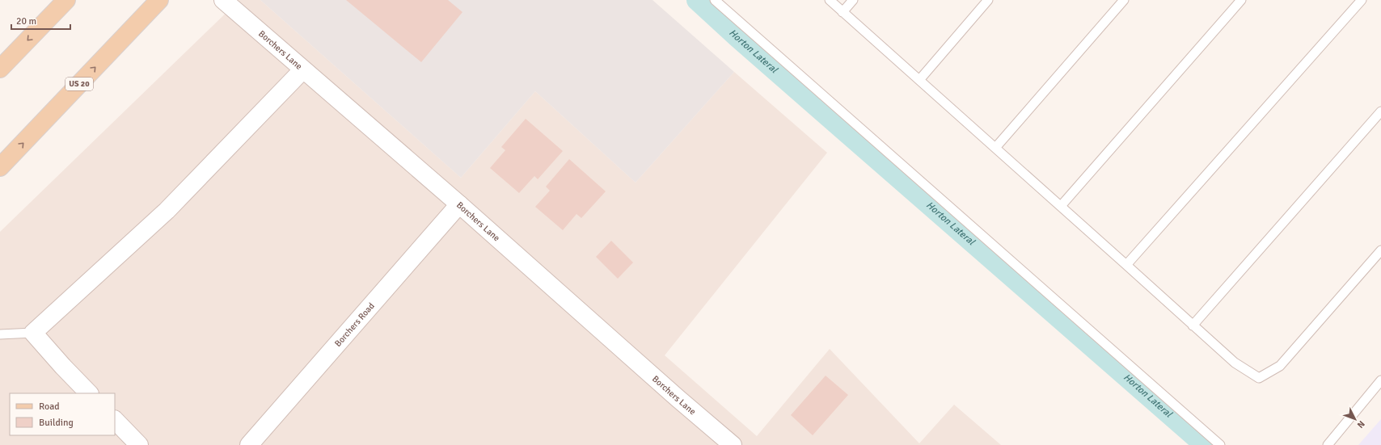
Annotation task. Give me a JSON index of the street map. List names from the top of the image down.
{
  "streets": {
    "main road": ["US 20"],
    "street": ["Borchers Lane", "Borchers Road"]
  },
  "crossings": [
    ["Borchers Lane", "Borchers Road"]
  ],
  "water": ["Horton Lateral"],
  "legend": ["Road", "Building"],
  "scale_bar": "20 m",
  "north": "bottom right"
}
